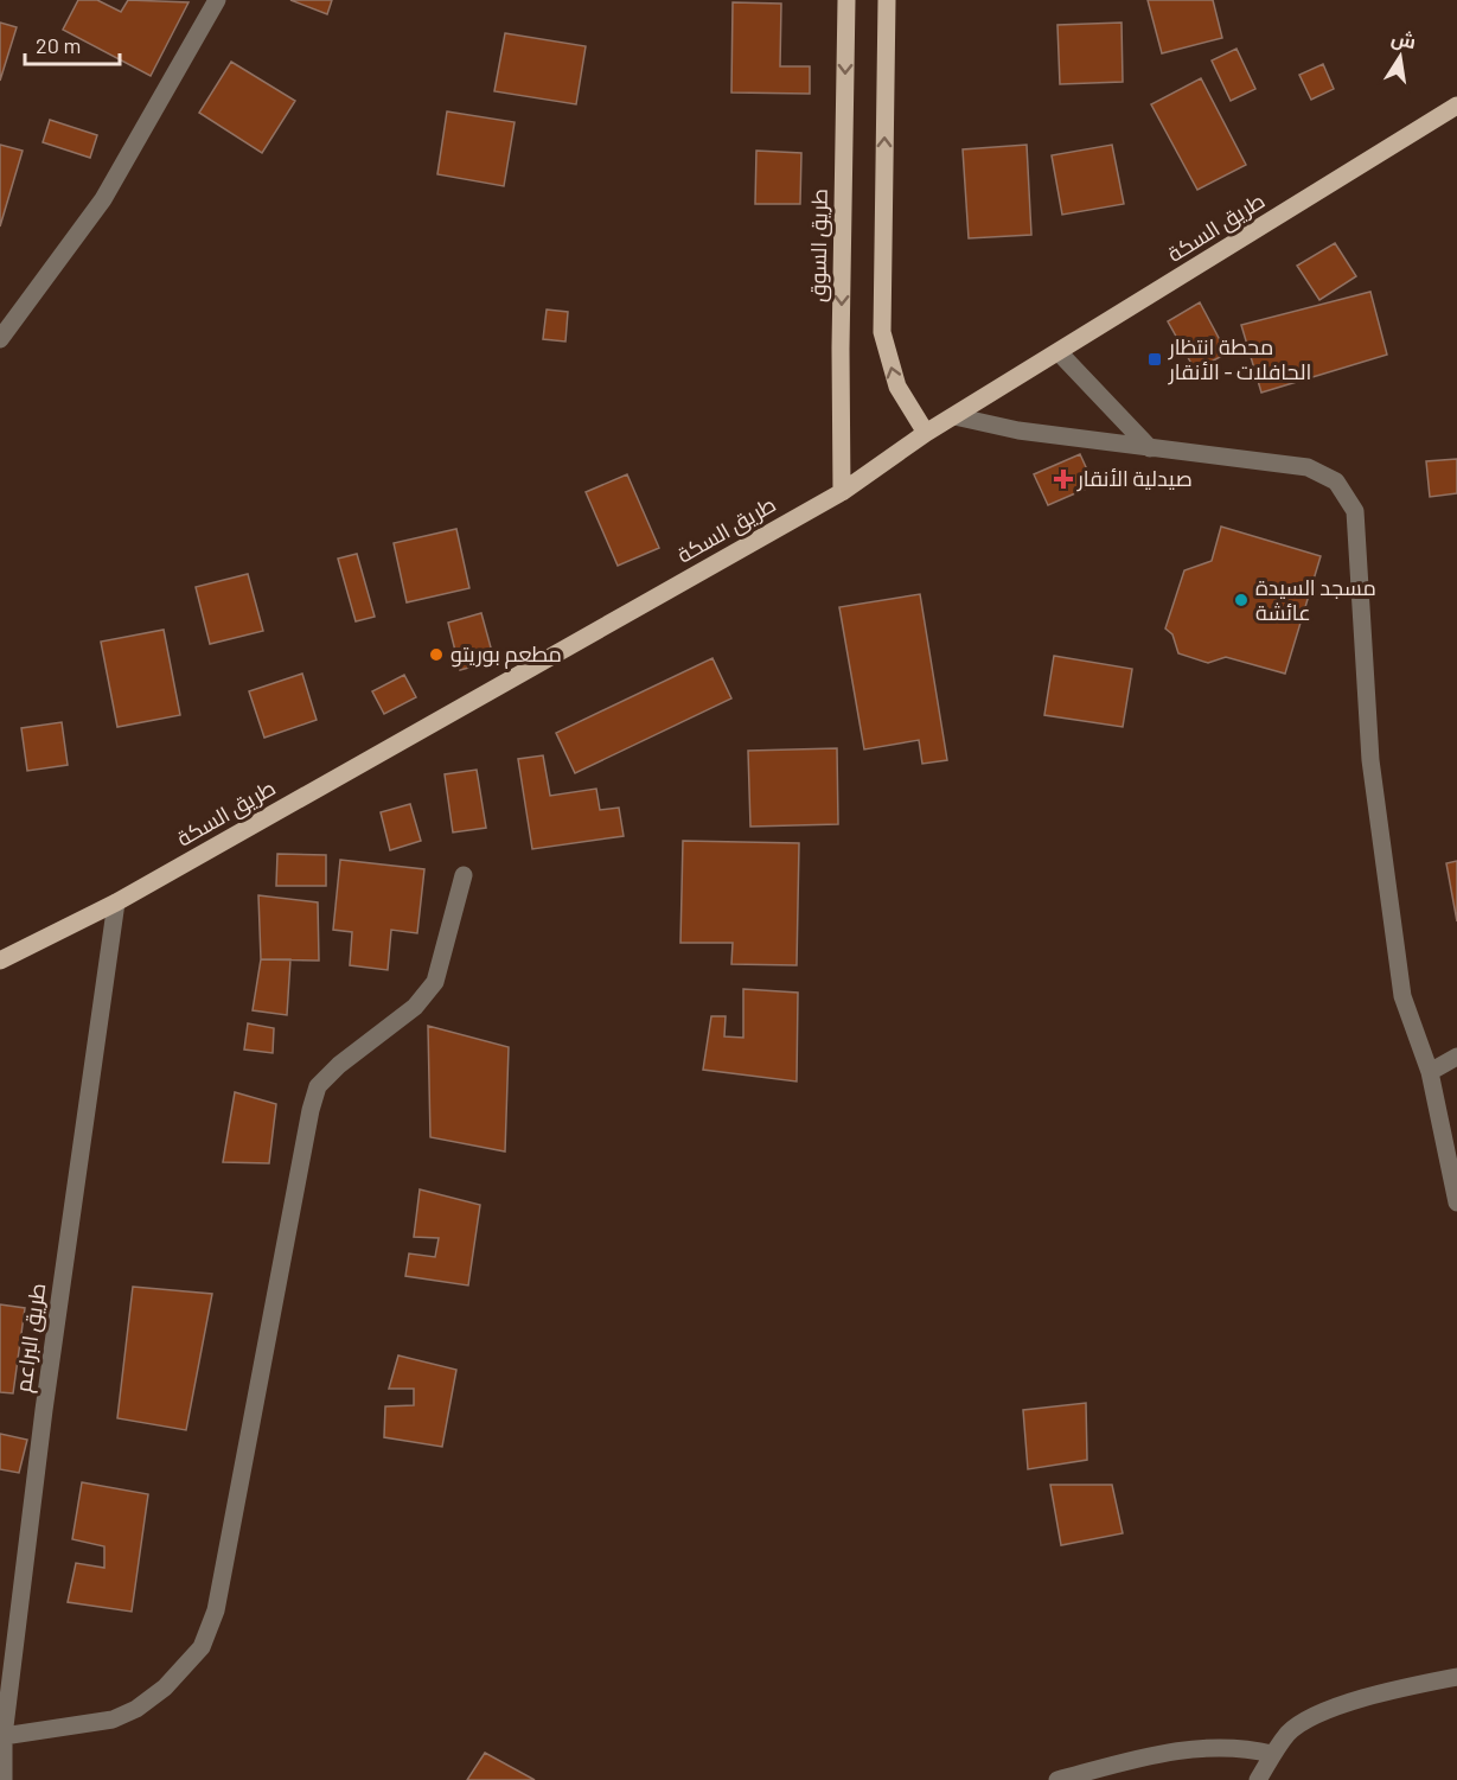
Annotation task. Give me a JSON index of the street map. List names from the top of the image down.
{
  "streets": {
    "main road": ["طريق السكة", "طريق السوق"],
    "street": ["طريق البراعم"]
  },
  "crossings": [
    ["طريق السكة", "طريق السوق"],
    ["طريق السكة", "طريق البراعم"]
  ],
  "places": {
    "transit": ["محطة انتظار الحافلات - الأنقار"],
    "health": ["صيدلية الأنقار"],
    "other": ["مسجد السيدة عائشة", "مطعم بوريتو"]
  },
  "scale_bar": "20 m",
  "north": "top"
}
